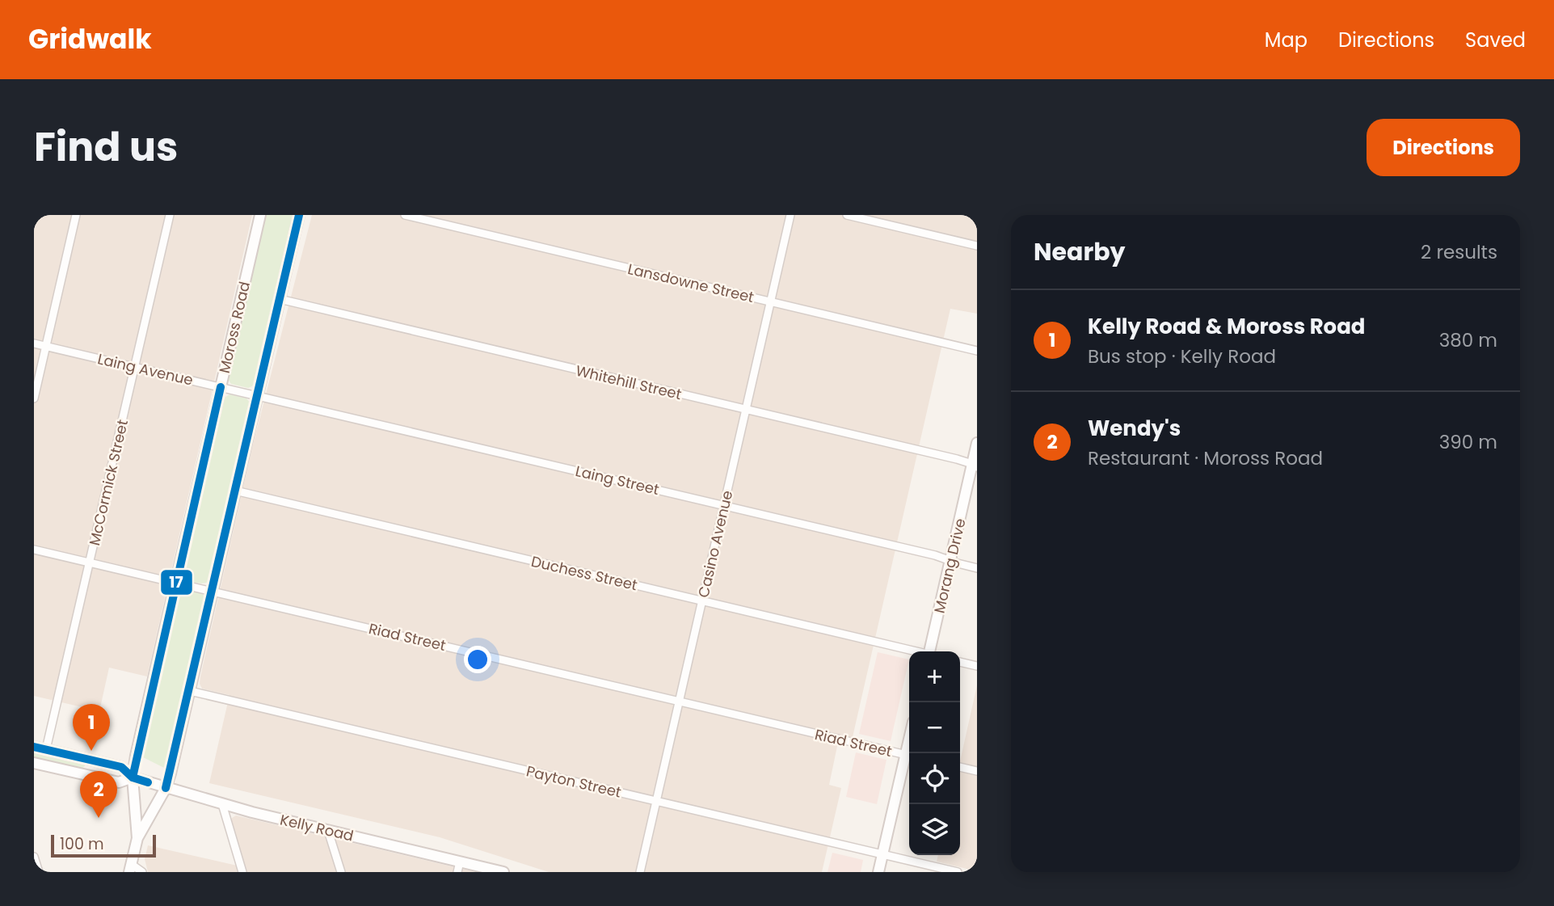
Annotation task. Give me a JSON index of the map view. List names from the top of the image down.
{
  "streets": {
    "main road": ["Moross Road", "Morang Drive", "Kelly Road"],
    "street": [
      "Lansdowne Street",
      "Laing Avenue",
      "Whitehill Street",
      "Laing Street",
      "McCormick Street",
      "Casino Avenue",
      "Duchess Street",
      "Riad Street",
      "Payton Street"
    ]
  },
  "crossings": [
    ["Lansdowne Street", "Casino Avenue"],
    ["Moross Road", "Laing Avenue"],
    ["Moross Road", "Whitehill Street"],
    ["Moross Road", "Laing Street"],
    ["Moross Road", "Duchess Street"],
    ["Moross Road", "Riad Street"],
    ["Moross Road", "Payton Street"],
    ["Moross Road", "Kelly Road"],
    ["Laing Avenue", "Laing Street"],
    ["Laing Avenue", "McCormick Street"],
    ["Whitehill Street", "Casino Avenue"],
    ["Whitehill Street", "Morang Drive"],
    ["Laing Street", "Casino Avenue"],
    ["Laing Street", "Morang Drive"],
    ["McCormick Street", "Riad Street"],
    ["McCormick Street", "Kelly Road"],
    ["Casino Avenue", "Duchess Street"],
    ["Casino Avenue", "Riad Street"],
    ["Casino Avenue", "Payton Street"]
  ],
  "lines": ["transit line 17"],
  "scale_bar": "100 m",
  "page": {
    "header": "Gridwalk",
    "nav": ["Map", "Directions", "Saved"],
    "title": "Find us",
    "buttons": "Directions",
    "heading": ["Nearby", "2 results"],
    "list": [
      {
        "mark": "1",
        "name": "Kelly Road & Moross Road",
        "note": "Bus stop · Kelly Road",
        "value": "380 m"
      },
      {
        "mark": "2",
        "name": "Wendy's",
        "note": "Restaurant · Moross Road",
        "value": "390 m"
      }
    ],
    "map_buttons": ["+", "−"],
    "pins": ["1", "2"],
    "scale": "100 m"
  }
}
